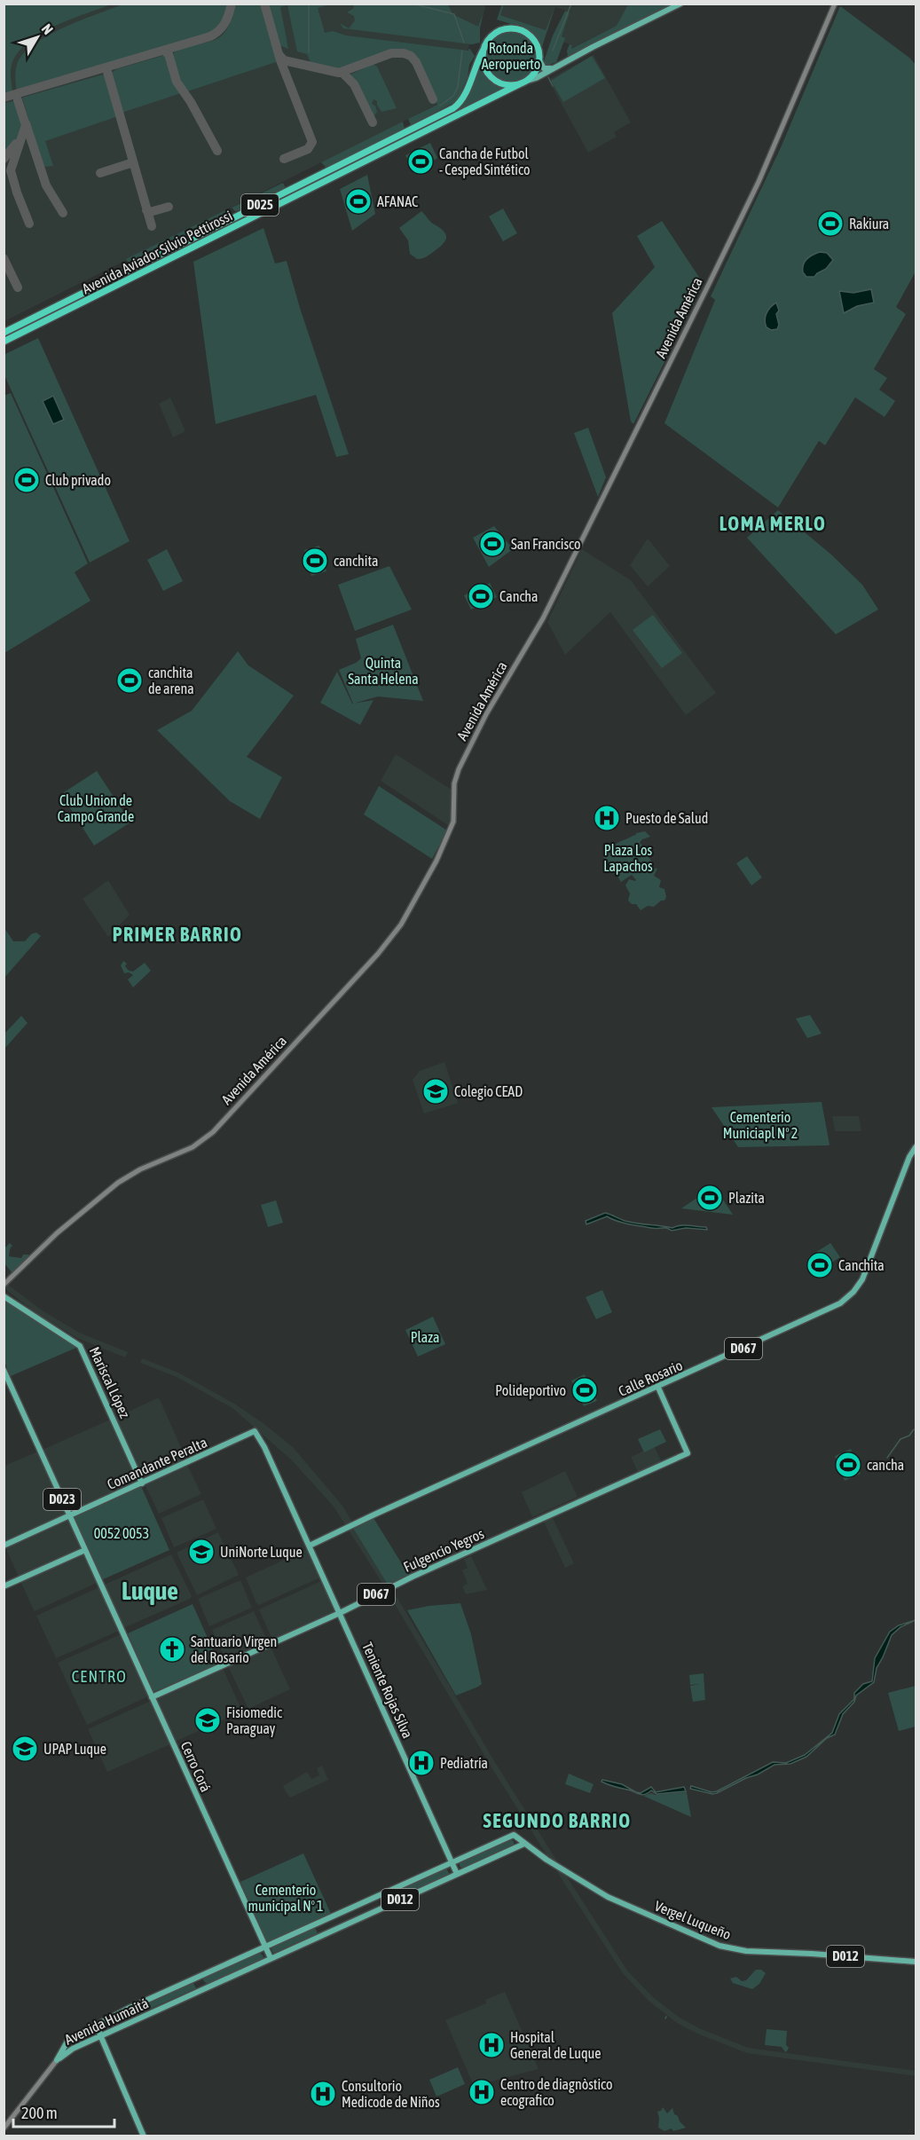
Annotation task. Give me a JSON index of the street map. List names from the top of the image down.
{
  "streets": {
    "highway": ["D025", "Avenida Aviador Silvio Pettirossi"],
    "main road": [
      "Avenida América",
      "D067",
      "Calle Rosario",
      "Mariscal López",
      "Comandante Peralta",
      "D023",
      "Fulgencio Yegros",
      "Teniente Rojas Silva",
      "Cerro Corá",
      "D012",
      "Vergel Luqueño",
      "Avenida Humaitá"
    ]
  },
  "crossings": [
    ["D025", "Avenida Aviador Silvio Pettirossi"],
    ["Calle Rosario", "Fulgencio Yegros"],
    ["Calle Rosario", "Teniente Rojas Silva"],
    ["Mariscal López", "Comandante Peralta"],
    ["Comandante Peralta", "D023"],
    ["Comandante Peralta", "Teniente Rojas Silva"],
    ["D023", "Cerro Corá"],
    ["Fulgencio Yegros", "Teniente Rojas Silva"],
    ["Fulgencio Yegros", "Cerro Corá"],
    ["Teniente Rojas Silva", "D012"],
    ["Teniente Rojas Silva", "Vergel Luqueño"],
    ["Cerro Corá", "D012"],
    ["Cerro Corá", "Avenida Humaitá"],
    ["D012", "Vergel Luqueño"],
    ["D012", "Avenida Humaitá"]
  ],
  "districts": [
    "LOMA MERLO",
    "PRIMER BARRIO",
    "Luque",
    "CENTRO",
    "SEGUNDO BARRIO"
  ],
  "parks": [
    "Rotonda Aeropuerto",
    "Quinta Santa Helena",
    "Club Union de Campo Grande",
    "Plaza Los Lapachos",
    "Cementerio Municiapl Nº 2",
    "Plaza",
    "0052 0053",
    "Cementerio municipal Nº 1"
  ],
  "places": {
    "sports": [
      "Cancha de Futbol - Cesped Sintético",
      "AFANAC",
      "Rakiura",
      "Club privado",
      "San Francisco",
      "canchita",
      "Cancha",
      "canchita de arena",
      "Plazita",
      "Canchita",
      "Polideportivo",
      "cancha"
    ],
    "hospital": [
      "Puesto de Salud",
      "Pediatría",
      "Hospital General de Luque",
      "Centro de diagnòstico ecografico",
      "Consultorio Medicode de Niños"
    ],
    "school or university": [
      "Colegio CEAD",
      "UniNorte Luque",
      "Fisiomedic Paraguay",
      "UPAP Luque"
    ],
    "church": ["Santuario Virgen del Rosario"]
  },
  "scale_bar": "200 m",
  "north": "top right"
}
